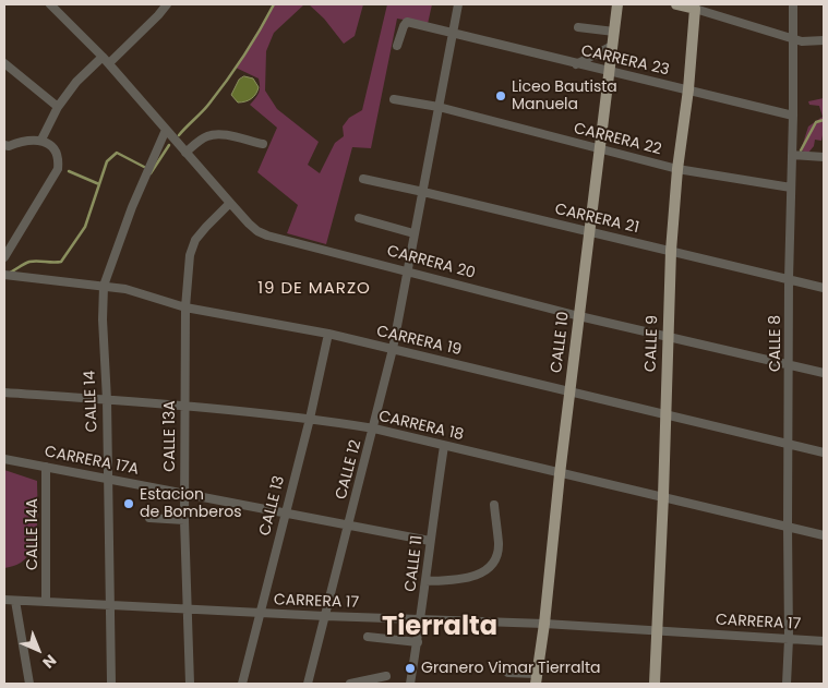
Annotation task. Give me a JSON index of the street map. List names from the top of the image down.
{
  "streets": {
    "main road": ["CALLE 10", "CALLE 9"],
    "street": [
      "CARRERA 23",
      "CARRERA 22",
      "CARRERA 21",
      "CARRERA 20",
      "CARRERA 19",
      "CALLE 8",
      "CALLE 14",
      "CARRERA 18",
      "CALLE 13A",
      "CARRERA 17A",
      "CALLE 12",
      "CALLE 13",
      "CALLE 14A",
      "CALLE 11",
      "CARRERA 17"
    ]
  },
  "crossings": [
    ["CARRERA 23", "CALLE 10"],
    ["CARRERA 23", "CALLE 9"],
    ["CARRERA 23", "CALLE 8"],
    ["CARRERA 23", "CALLE 12"],
    ["CARRERA 22", "CALLE 10"],
    ["CARRERA 22", "CALLE 9"],
    ["CARRERA 22", "CALLE 8"],
    ["CARRERA 22", "CALLE 12"],
    ["CARRERA 21", "CALLE 10"],
    ["CARRERA 21", "CALLE 9"],
    ["CARRERA 21", "CALLE 8"],
    ["CARRERA 21", "CALLE 12"],
    ["CARRERA 20", "CALLE 10"],
    ["CARRERA 20", "CALLE 9"],
    ["CARRERA 20", "CALLE 8"],
    ["CARRERA 20", "CALLE 14"],
    ["CARRERA 20", "CALLE 13A"],
    ["CARRERA 20", "CALLE 12"],
    ["CARRERA 19", "CALLE 10"],
    ["CARRERA 19", "CALLE 9"],
    ["CARRERA 19", "CALLE 8"],
    ["CARRERA 19", "CALLE 14"],
    ["CARRERA 19", "CALLE 13A"],
    ["CARRERA 19", "CALLE 12"],
    ["CARRERA 19", "CALLE 13"],
    ["CALLE 10", "CARRERA 18"],
    ["CALLE 10", "CARRERA 17"],
    ["CALLE 9", "CARRERA 18"],
    ["CALLE 9", "CARRERA 17"],
    ["CALLE 8", "CARRERA 18"],
    ["CALLE 8", "CARRERA 17"],
    ["CALLE 14", "CARRERA 18"],
    ["CALLE 14", "CARRERA 17A"],
    ["CALLE 14", "CARRERA 17"],
    ["CARRERA 18", "CALLE 13A"],
    ["CARRERA 18", "CALLE 12"],
    ["CARRERA 18", "CALLE 13"],
    ["CARRERA 18", "CALLE 11"],
    ["CALLE 13A", "CARRERA 17A"],
    ["CALLE 13A", "CARRERA 17"],
    ["CARRERA 17A", "CALLE 12"],
    ["CARRERA 17A", "CALLE 13"],
    ["CARRERA 17A", "CALLE 14A"],
    ["CARRERA 17A", "CALLE 11"],
    ["CALLE 12", "CARRERA 17"],
    ["CALLE 13", "CARRERA 17"],
    ["CALLE 14A", "CARRERA 17"],
    ["CALLE 11", "CARRERA 17"]
  ],
  "districts": ["19 DE MARZO", "Tierralta"],
  "places": ["Liceo Bautista Manuela", "Estacion de Bomberos", "Granero Vimar Tierralta"],
  "north": "bottom right"
}
